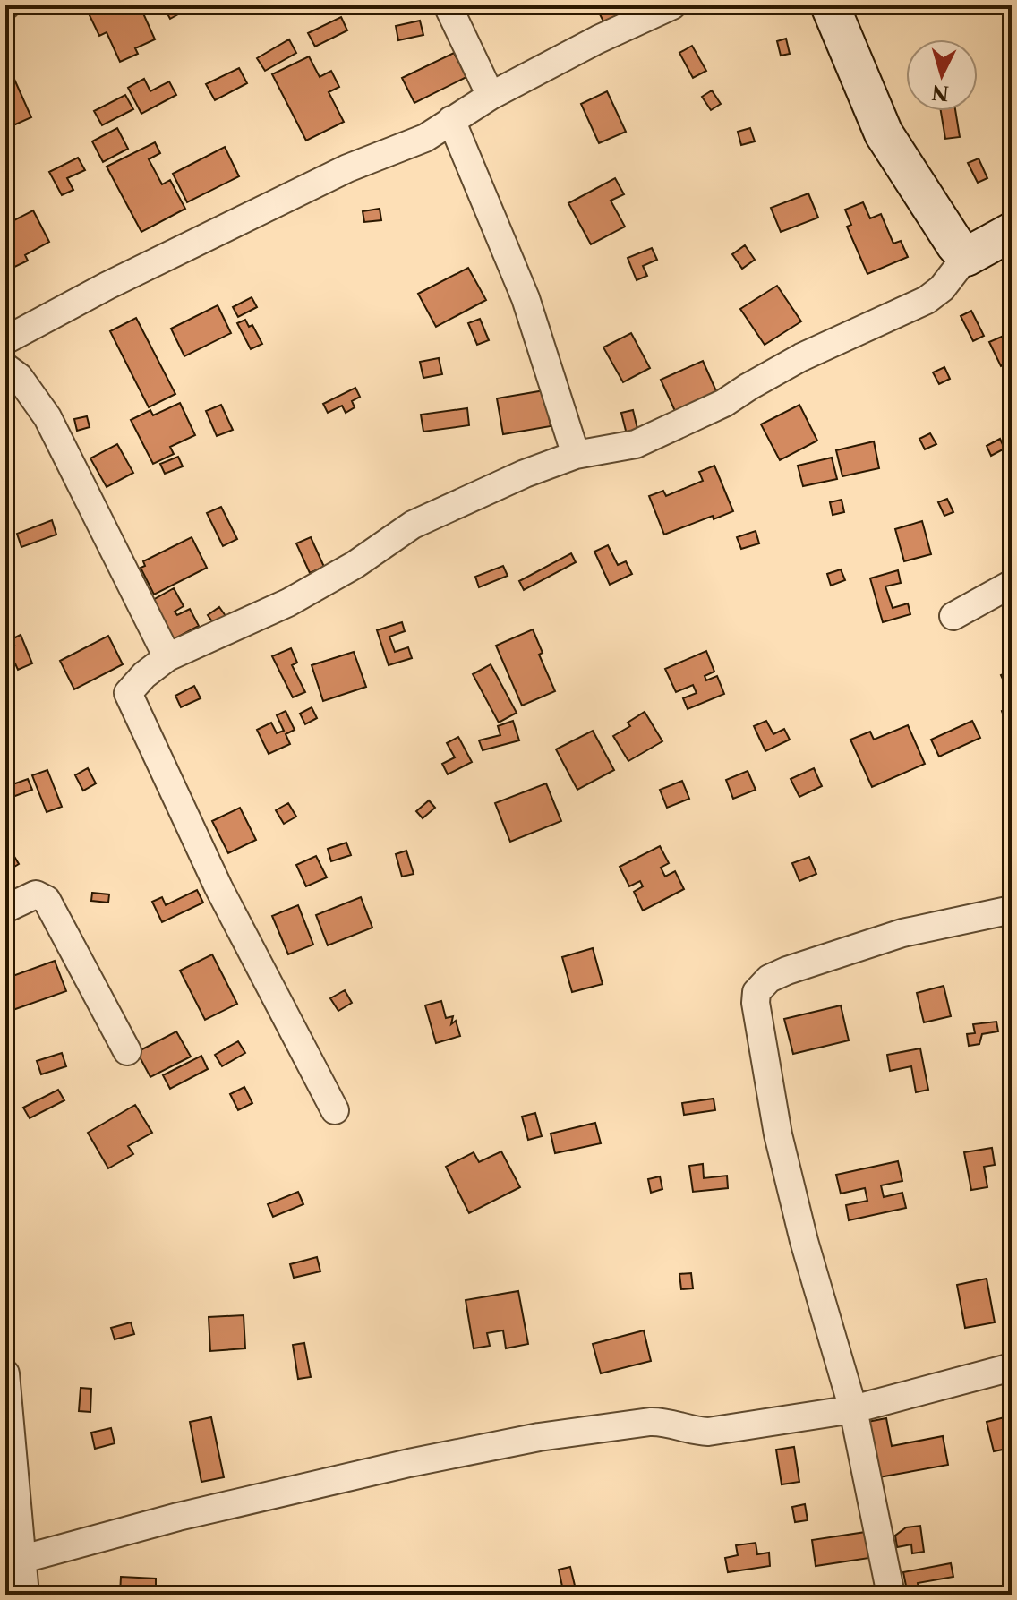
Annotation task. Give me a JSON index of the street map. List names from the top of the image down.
{
  "north": "bottom"
}
